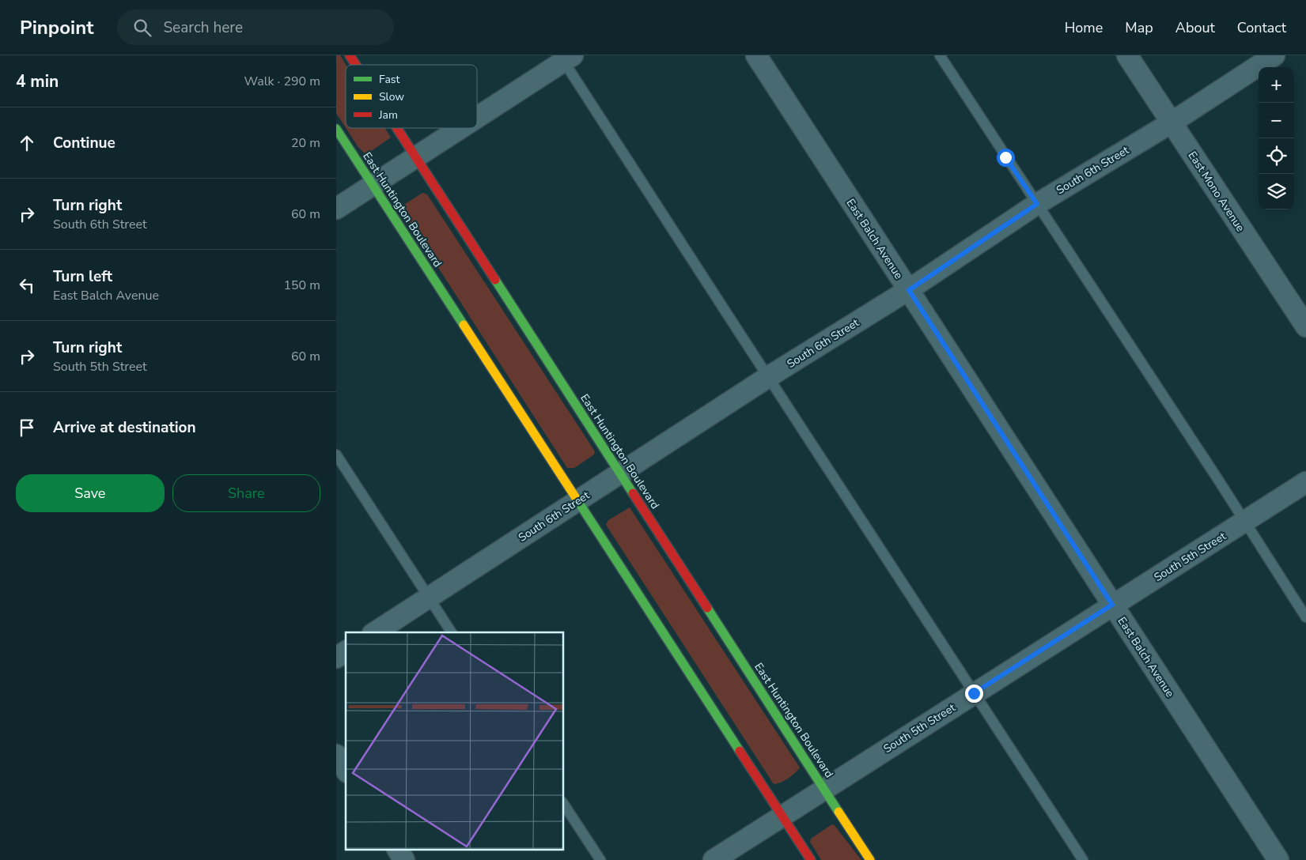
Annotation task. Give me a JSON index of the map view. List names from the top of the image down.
{
  "streets": {
    "street": [
      "South 6th Street",
      "East Mono Avenue",
      "East Huntington Boulevard",
      "East Balch Avenue",
      "South 5th Street"
    ]
  },
  "crossings": [
    ["South 6th Street", "East Mono Avenue"],
    ["South 6th Street", "East Huntington Boulevard"],
    ["South 6th Street", "East Balch Avenue"],
    ["East Huntington Boulevard", "South 5th Street"],
    ["East Balch Avenue", "South 5th Street"]
  ],
  "legend": ["Fast", "Slow", "Jam"],
  "page": {
    "header": "Pinpoint",
    "search": "Search here",
    "nav": [
      "Home",
      "Map",
      "About",
      "Contact"
    ],
    "heading": ["4 min", "Walk · 290 m"],
    "map_buttons": ["+", "−"],
    "list": [
      ["Continue", "20 m"],
      ["Turn right", "South 6th Street", "60 m"],
      ["Turn left", "East Balch Avenue", "150 m"],
      ["Turn right", "South 5th Street", "60 m"],
      "Arrive at destination"
    ],
    "buttons": ["Save", "Share"]
  }
}
